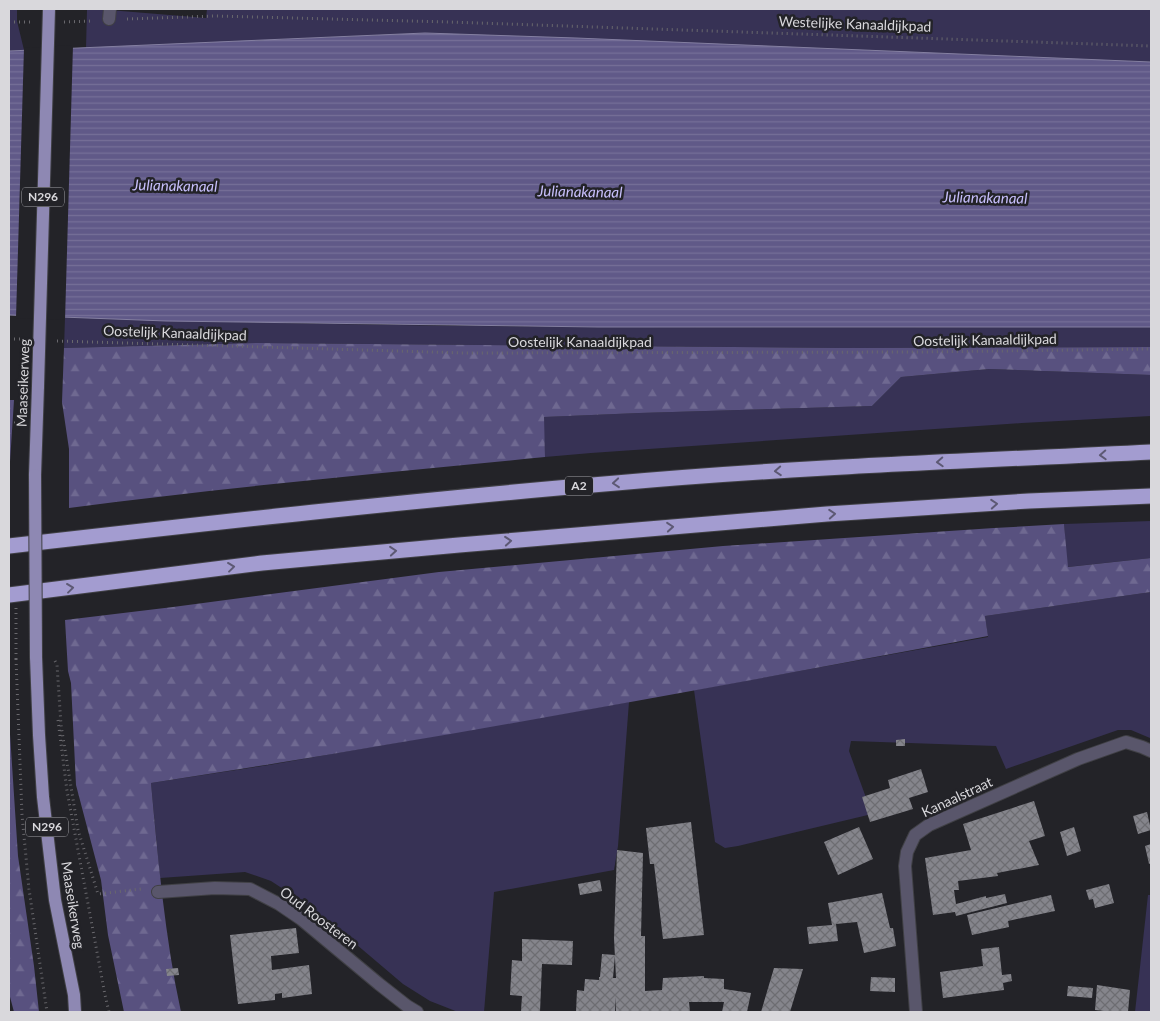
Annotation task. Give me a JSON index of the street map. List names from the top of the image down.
{
  "streets": {
    "highway": ["A2"],
    "main road": ["N296", "Maaseikerweg"],
    "street": ["Kanaalstraat", "Oud Roosteren"],
    "path": ["Westelijke Kanaaldijkpad", "Oostelijk Kanaaldijkpad"]
  },
  "water": ["Julianakanaal"]
}
